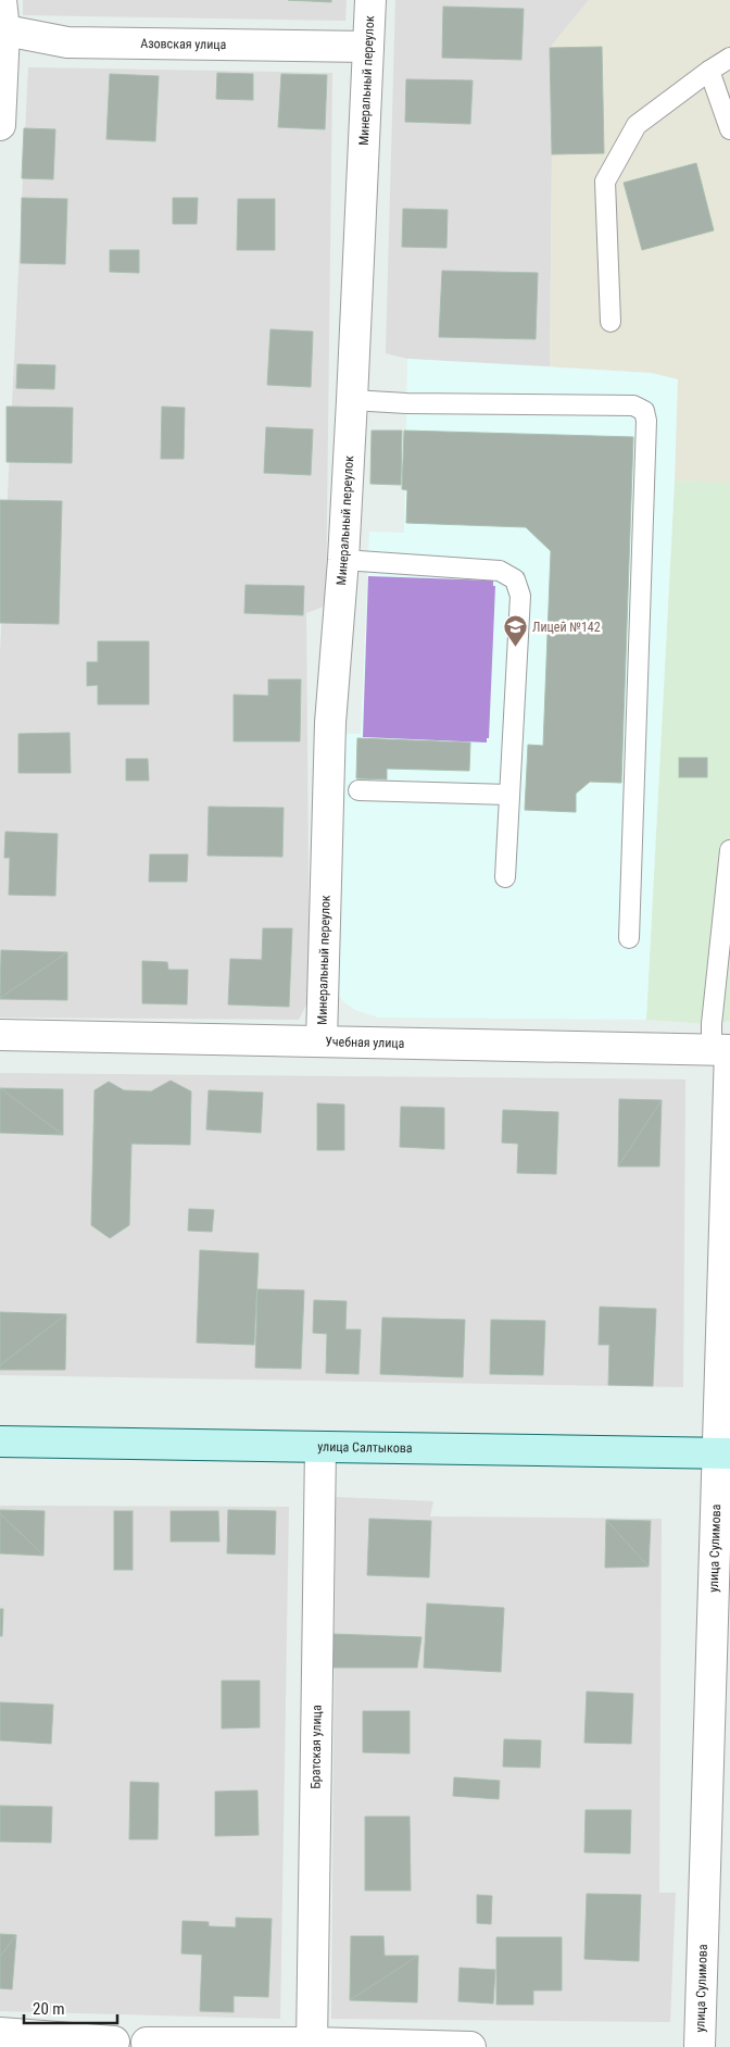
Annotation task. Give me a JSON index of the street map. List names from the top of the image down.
{
  "streets": {
    "main road": ["улица Салтыкова"],
    "street": [
      "Азовская улица",
      "Минеральный переулок",
      "Учебная улица",
      "улица Сулимова",
      "Братская улица"
    ]
  },
  "crossings": [
    ["Азовская улица", "Минеральный переулок"],
    ["Минеральный переулок", "Учебная улица"],
    ["Учебная улица", "улица Сулимова"],
    ["улица Салтыкова", "улица Сулимова"],
    ["улица Салтыкова", "Братская улица"]
  ],
  "places": {
    "school or university": ["Лицей №142"]
  },
  "scale_bar": "20 m"
}
